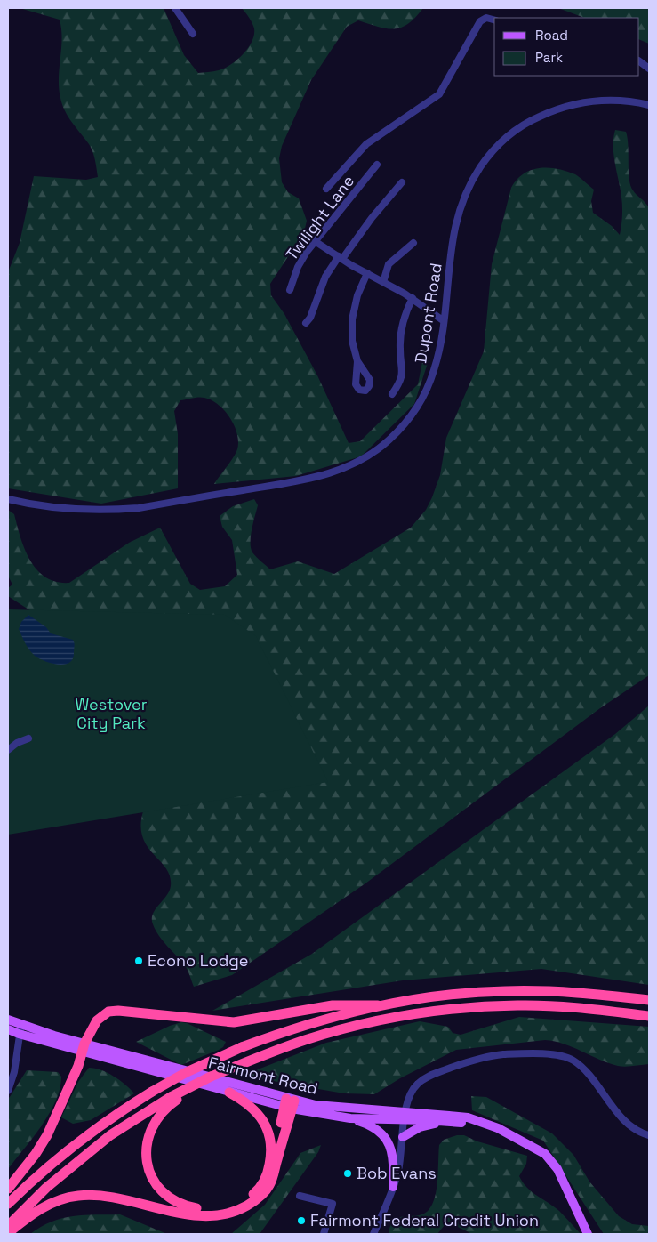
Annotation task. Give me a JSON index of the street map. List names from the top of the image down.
{
  "streets": {
    "main road": ["Fairmont Road"],
    "street": ["Twilight Lane", "Dupont Road"]
  },
  "parks": ["Westover City Park"],
  "places": ["Econo Lodge", "Bob Evans", "Fairmont Federal Credit Union"],
  "legend": ["Road", "Park"]
}
